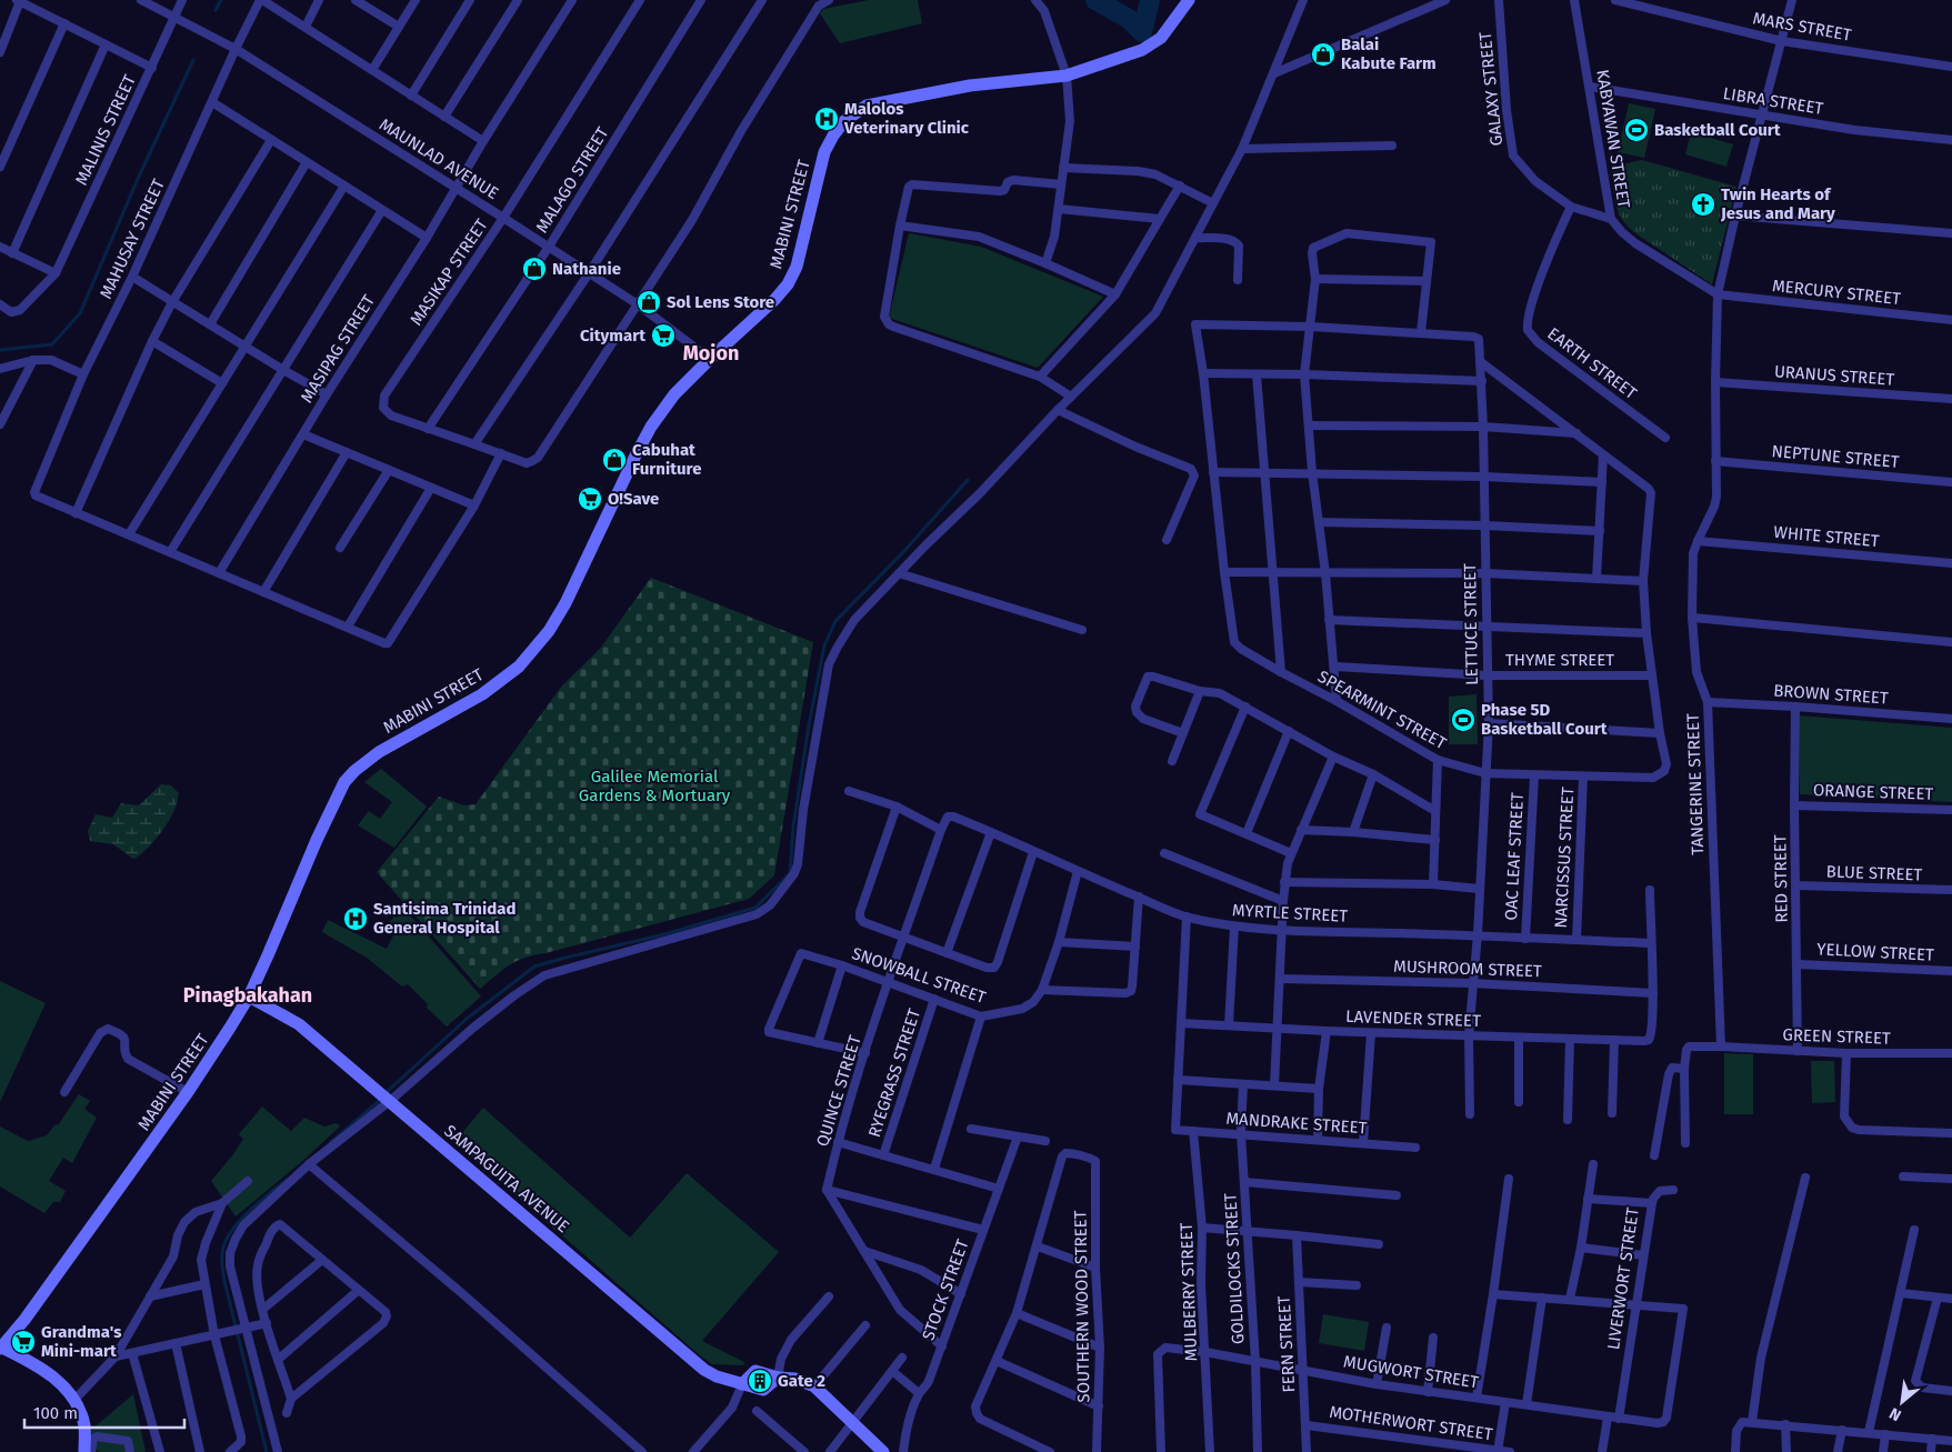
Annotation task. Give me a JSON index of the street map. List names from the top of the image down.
{
  "streets": {
    "main road": ["MABINI STREET", "SAMPAGUITA AVENUE"],
    "street": [
      "MARS STREET",
      "GALAXY STREET",
      "LIBRA STREET",
      "MALINIS STREET",
      "KABYAWAN STREET",
      "MAUNLAD AVENUE",
      "MALAGO STREET",
      "MAHUSAY STREET",
      "MASIKAP STREET",
      "MERCURY STREET",
      "MASIPAG STREET",
      "EARTH STREET",
      "URANUS STREET",
      "NEPTUNE STREET",
      "WHITE STREET",
      "LETTUCE STREET",
      "THYME STREET",
      "BROWN STREET",
      "SPEARMINT STREET",
      "TANGERINE STREET",
      "ORANGE STREET",
      "OAC LEAF STREET",
      "NARCISSUS STREET",
      "BLUE STREET",
      "RED STREET",
      "MYRTLE STREET",
      "YELLOW STREET",
      "MUSHROOM STREET",
      "SNOWBALL STREET",
      "LAVENDER STREET",
      "GREEN STREET",
      "RYEGRASS STREET",
      "QUINCE STREET",
      "MANDRAKE STREET",
      "GOLDILOCKS STREET",
      "LIVERWORT STREET",
      "STOCK STREET",
      "MULBERRY STREET",
      "SOUTHERN WOOD STREET",
      "FERN STREET",
      "MUGWORT STREET",
      "MOTHERWORT STREET"
    ]
  },
  "crossings": [
    ["MARS STREET", "TANGERINE STREET"],
    ["GALAXY STREET", "KABYAWAN STREET"],
    ["GALAXY STREET", "EARTH STREET"],
    ["LIBRA STREET", "KABYAWAN STREET"],
    ["LIBRA STREET", "TANGERINE STREET"],
    ["MALINIS STREET", "MAUNLAD AVENUE"],
    ["KABYAWAN STREET", "MERCURY STREET"],
    ["KABYAWAN STREET", "TANGERINE STREET"],
    ["MAUNLAD AVENUE", "MALAGO STREET"],
    ["MAUNLAD AVENUE", "MABINI STREET"],
    ["MAUNLAD AVENUE", "MAHUSAY STREET"],
    ["MAUNLAD AVENUE", "MASIKAP STREET"],
    ["MAUNLAD AVENUE", "MASIPAG STREET"],
    ["MALAGO STREET", "MASIKAP STREET"],
    ["MABINI STREET", "SAMPAGUITA AVENUE"],
    ["MERCURY STREET", "TANGERINE STREET"],
    ["URANUS STREET", "TANGERINE STREET"],
    ["NEPTUNE STREET", "TANGERINE STREET"],
    ["WHITE STREET", "TANGERINE STREET"],
    ["LETTUCE STREET", "THYME STREET"],
    ["LETTUCE STREET", "SPEARMINT STREET"],
    ["LETTUCE STREET", "MYRTLE STREET"],
    ["LETTUCE STREET", "MUSHROOM STREET"],
    ["LETTUCE STREET", "LAVENDER STREET"],
    ["BROWN STREET", "TANGERINE STREET"],
    ["BROWN STREET", "RED STREET"],
    ["SPEARMINT STREET", "OAC LEAF STREET"],
    ["SPEARMINT STREET", "NARCISSUS STREET"],
    ["TANGERINE STREET", "GREEN STREET"],
    ["ORANGE STREET", "RED STREET"],
    ["OAC LEAF STREET", "MYRTLE STREET"],
    ["NARCISSUS STREET", "MYRTLE STREET"],
    ["BLUE STREET", "RED STREET"],
    ["RED STREET", "YELLOW STREET"],
    ["RED STREET", "GREEN STREET"],
    ["MYRTLE STREET", "QUINCE STREET"],
    ["MUSHROOM STREET", "LAVENDER STREET"],
    ["SNOWBALL STREET", "RYEGRASS STREET"],
    ["SNOWBALL STREET", "QUINCE STREET"],
    ["MANDRAKE STREET", "GOLDILOCKS STREET"],
    ["MANDRAKE STREET", "MULBERRY STREET"],
    ["GOLDILOCKS STREET", "MUGWORT STREET"],
    ["LIVERWORT STREET", "MUGWORT STREET"],
    ["MULBERRY STREET", "MUGWORT STREET"],
    ["FERN STREET", "MUGWORT STREET"],
    ["FERN STREET", "MOTHERWORT STREET"]
  ],
  "districts": ["Mojon", "Pinagbakahan"],
  "parks": ["Galilee Memorial Gardens & Mortuary"],
  "places": {
    "shop": [
      "Balai Kabute Farm",
      "Nathanie",
      "Sol Lens Store",
      "Cabuhat Furniture"
    ],
    "hospital": ["Malolos Veterinary Clinic", "Santisima Trinidad General Hospital"],
    "sports": ["Basketball Court", "Phase 5D Basketball Court"],
    "church": ["Twin Hearts of Jesus and Mary"],
    "supermarket": ["Citymart", "O!Save", "Grandma's Mini-mart"],
    "building": ["Gate 2"]
  },
  "scale_bar": "100 m",
  "north": "bottom left"
}
